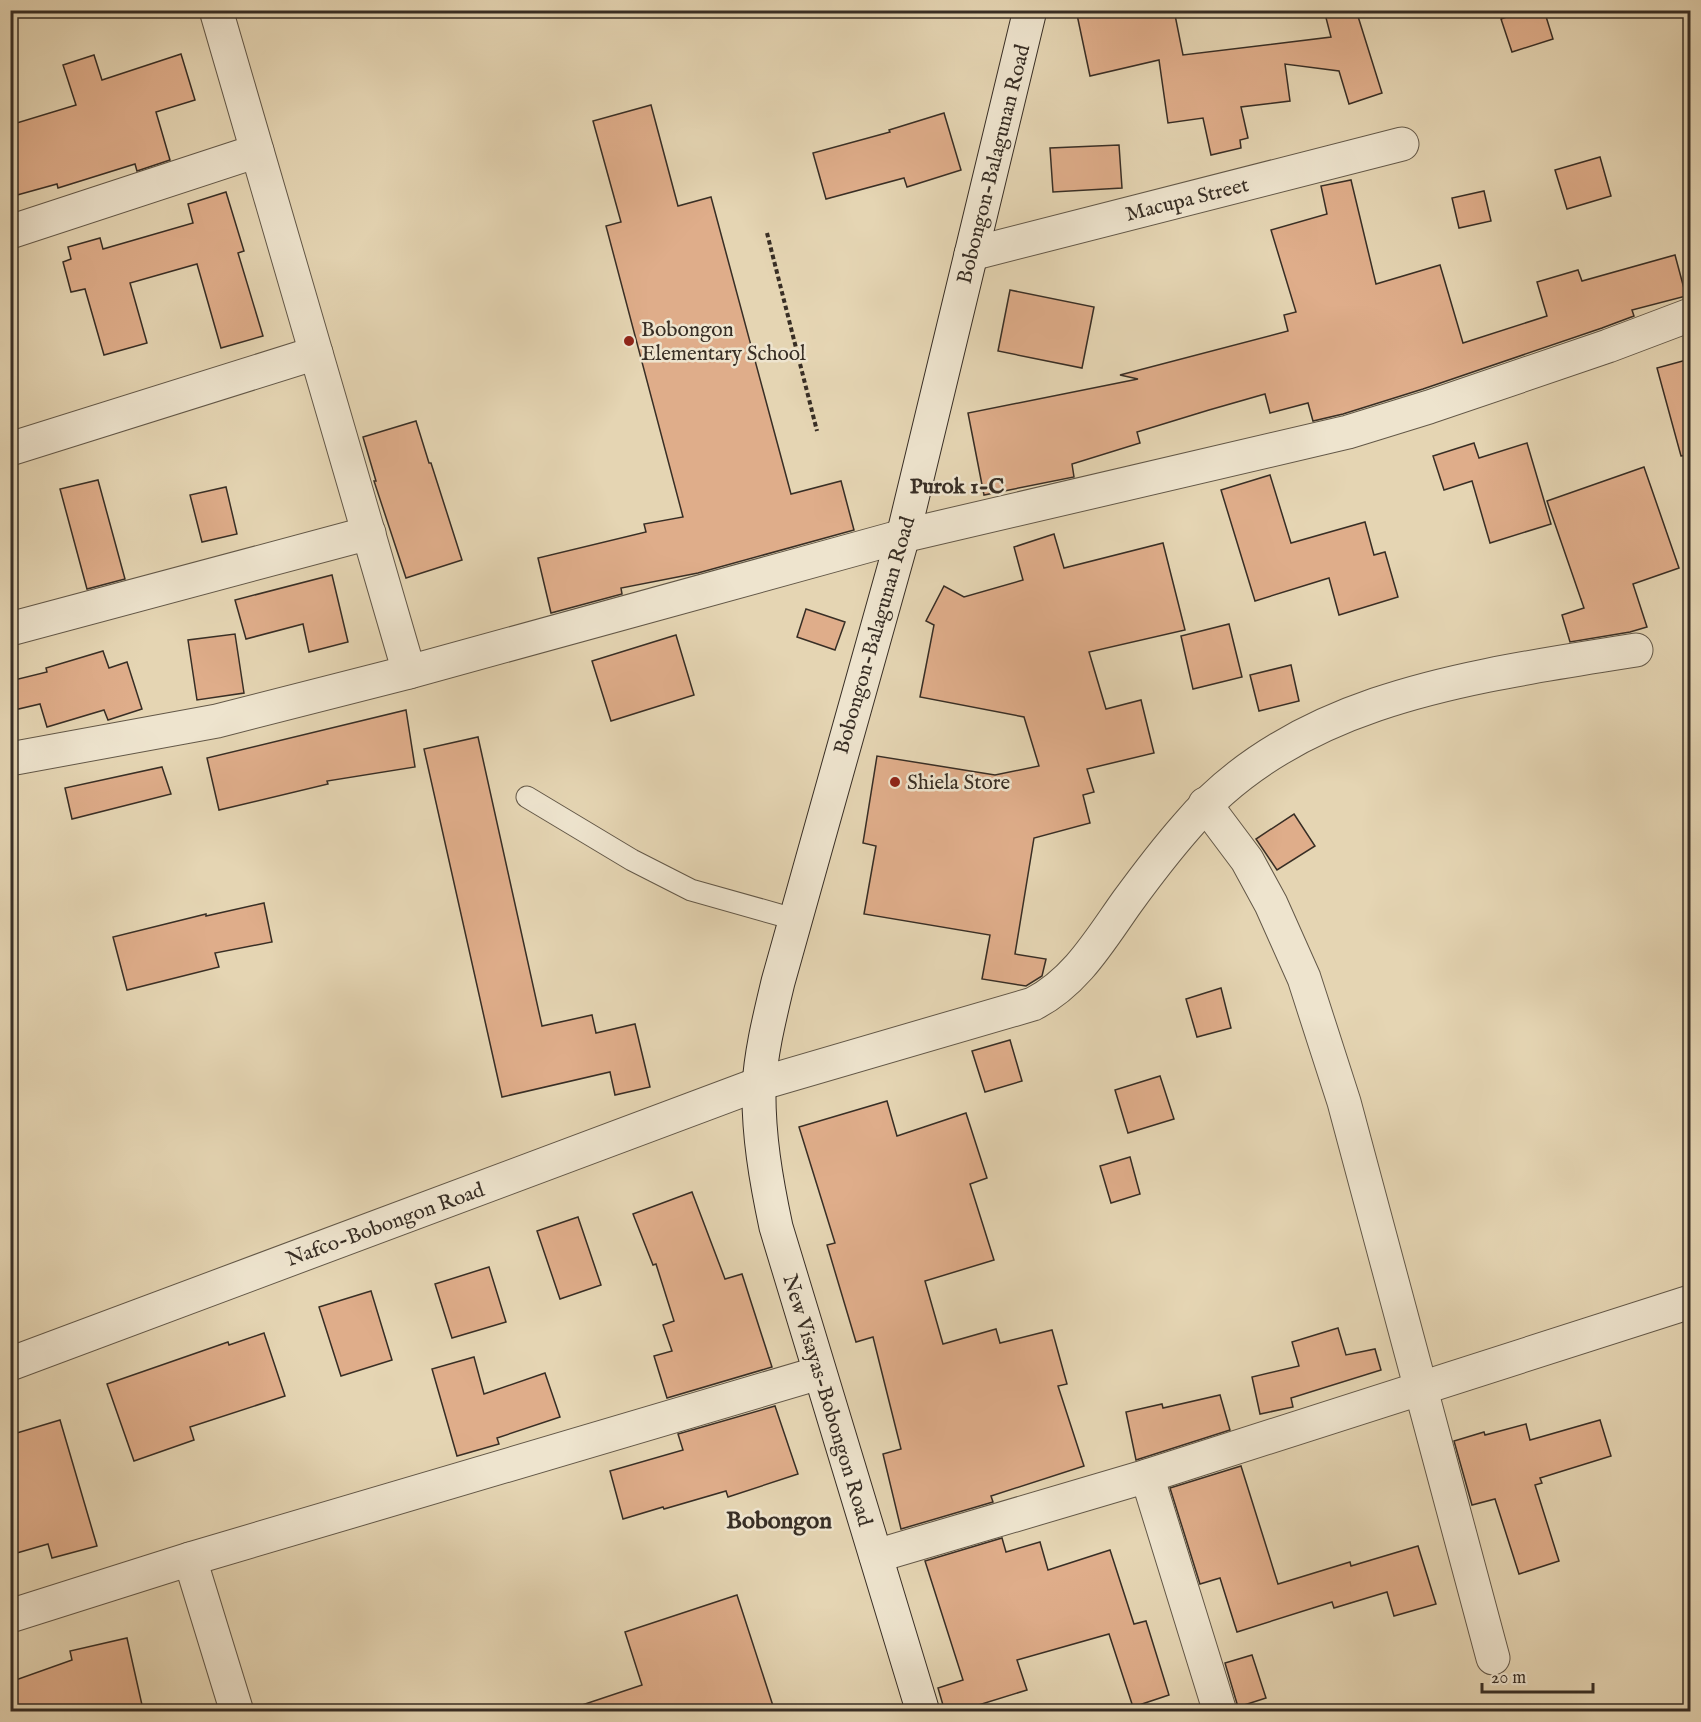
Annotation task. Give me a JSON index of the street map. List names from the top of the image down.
{
  "streets": {
    "street": [
      "Bobongon-Balagunan Road",
      "Macupa Street",
      "Nafco-Bobongon Road",
      "New Visayas-Bobongon Road"
    ]
  },
  "crossings": [
    ["Bobongon-Balagunan Road", "Macupa Street"],
    ["Bobongon-Balagunan Road", "Nafco-Bobongon Road"],
    ["Bobongon-Balagunan Road", "New Visayas-Bobongon Road"],
    ["Nafco-Bobongon Road", "New Visayas-Bobongon Road"]
  ],
  "districts": ["Purok 1-C", "Bobongon"],
  "places": ["Bobongon Elementary School", "Shiela Store"],
  "scale_bar": "20 m"
}
